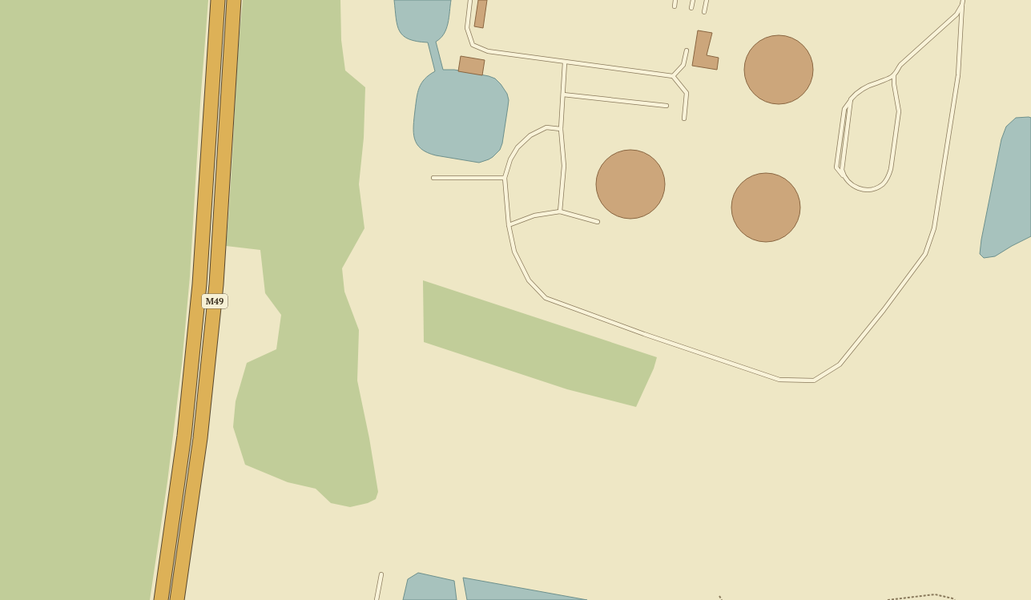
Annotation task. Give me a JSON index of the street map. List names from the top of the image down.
{
  "streets": {
    "highway": ["M49"]
  }
}
